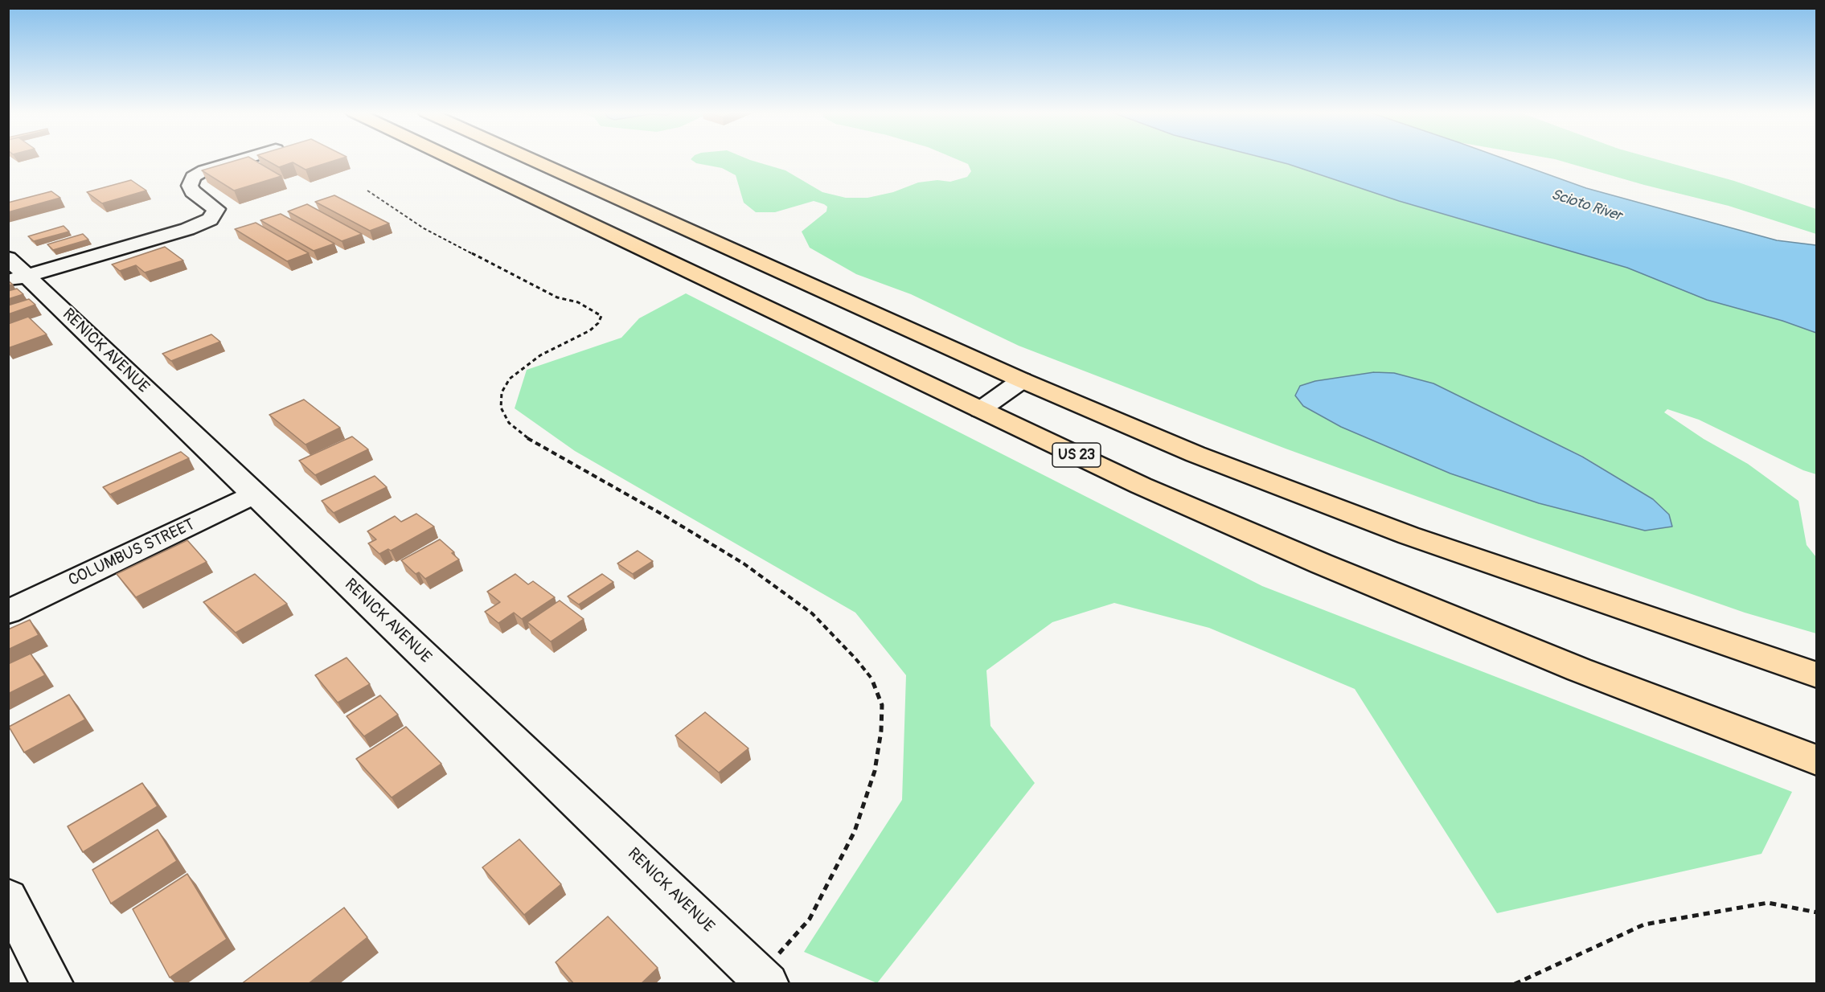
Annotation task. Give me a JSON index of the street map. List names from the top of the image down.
{
  "streets": {
    "highway": ["US 23"],
    "street": ["RENICK AVENUE", "COLUMBUS STREET"]
  },
  "crossings": [
    ["RENICK AVENUE", "COLUMBUS STREET"]
  ],
  "water": ["Scioto River"]
}
